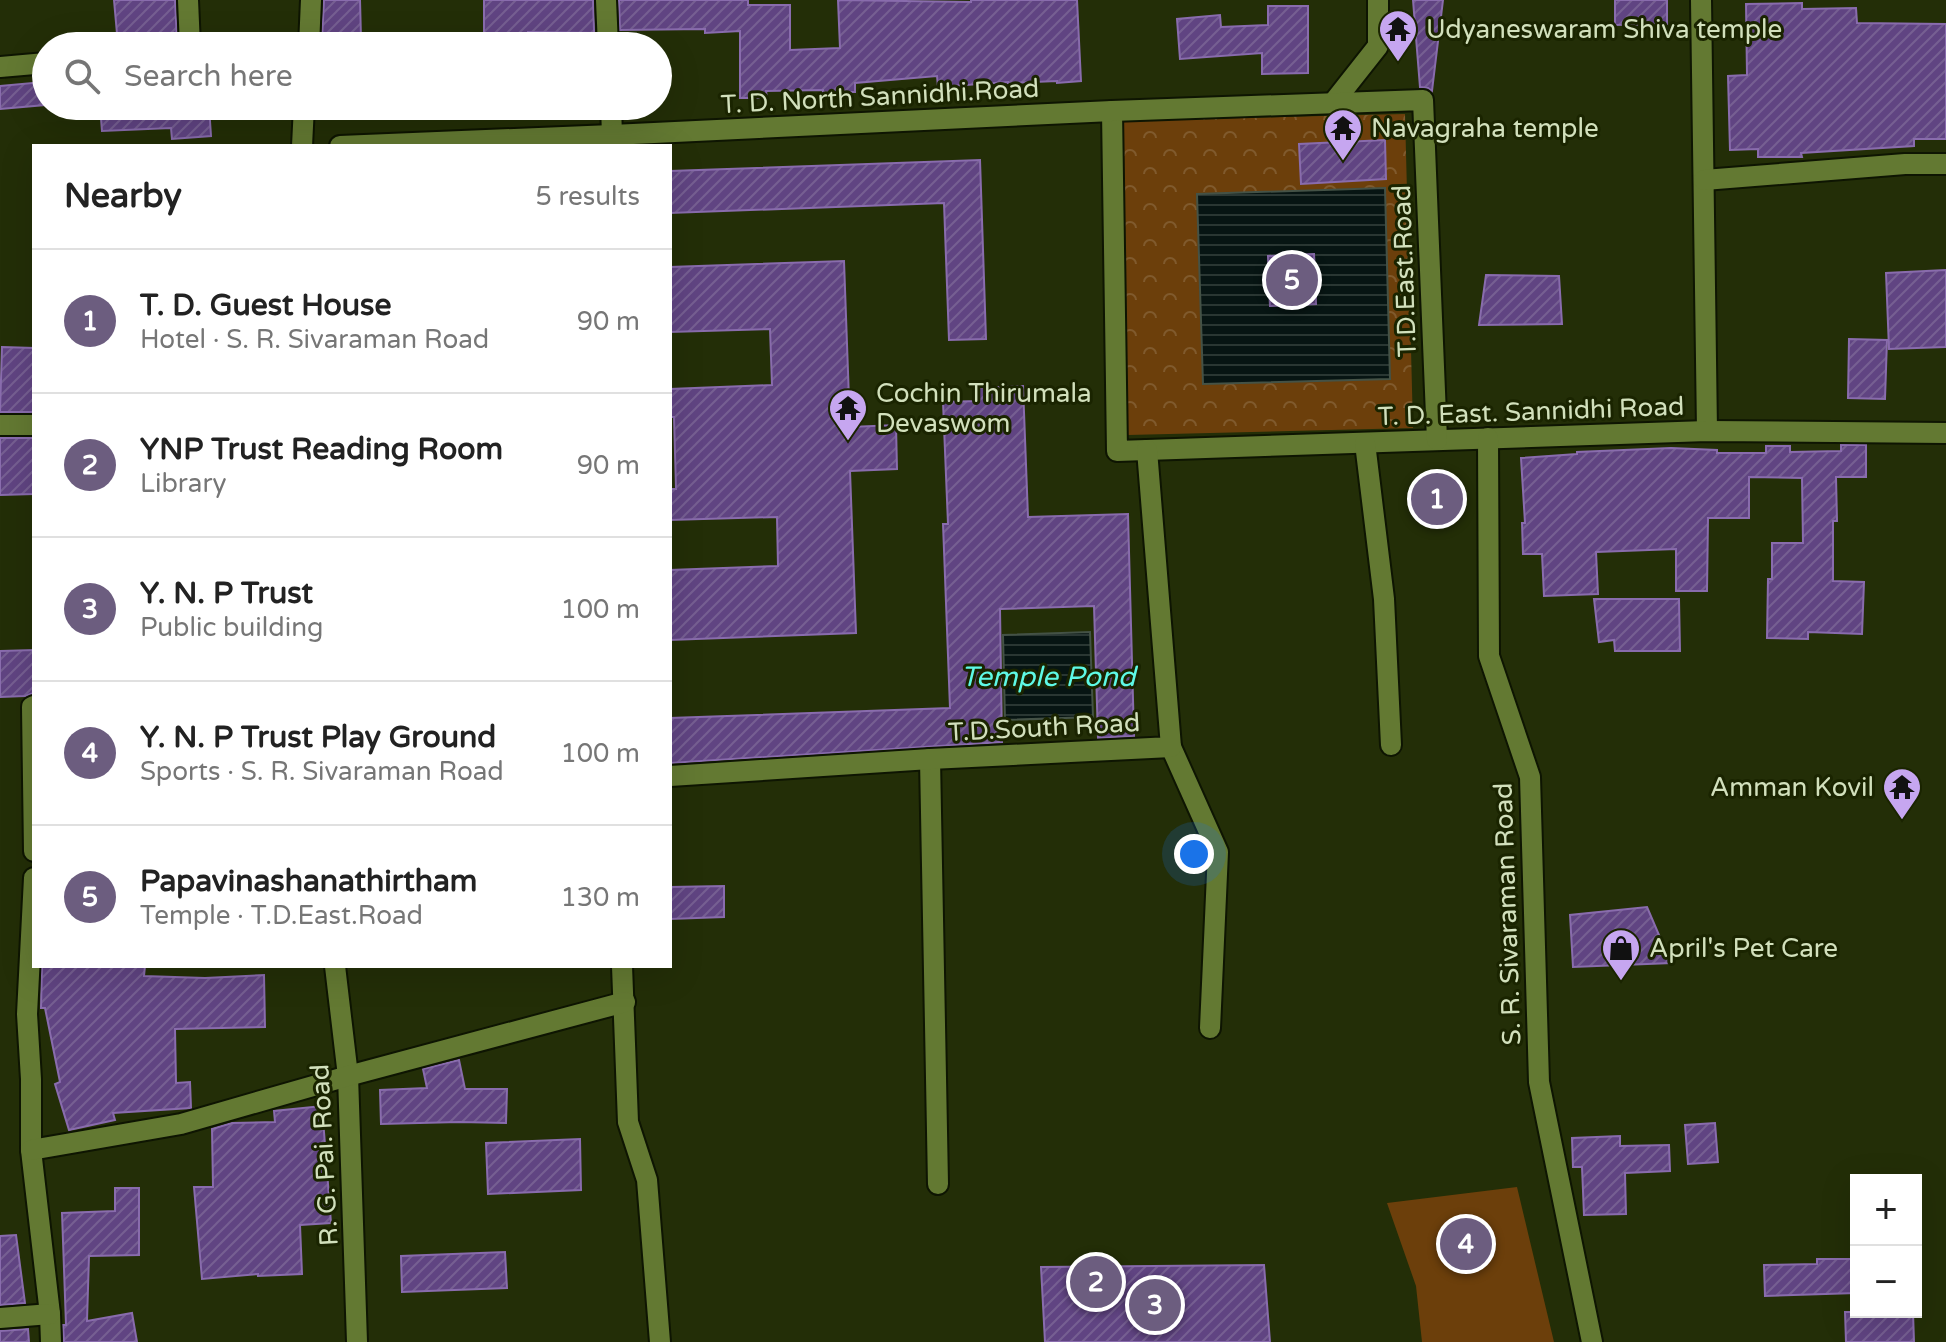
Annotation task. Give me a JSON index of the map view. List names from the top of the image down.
{
  "streets": {
    "street": [
      "T. D. North Sannidhi.Road",
      "T.D.East.Road",
      "T. D. East. Sannidhi Road",
      "T.D.South Road",
      "S. R. Sivaraman Road",
      "R. G. Pai. Road"
    ]
  },
  "crossings": [
    ["T. D. North Sannidhi.Road", "T.D.East.Road"],
    ["T. D. North Sannidhi.Road", "T. D. East. Sannidhi Road"],
    ["T.D.East.Road", "T. D. East. Sannidhi Road"],
    ["T. D. East. Sannidhi Road", "T.D.South Road"],
    ["T. D. East. Sannidhi Road", "S. R. Sivaraman Road"]
  ],
  "water": ["Temple Pond"],
  "places": {
    "temple": [
      "Udyaneswaram Shiva temple",
      "Navagraha temple",
      "Cochin Thirumala Devaswom",
      "Amman Kovil"
    ],
    "shop": ["April's Pet Care"]
  },
  "page": {
    "search": "Search here",
    "heading": ["Nearby", "5 results"],
    "list": [
      {
        "mark": "1",
        "name": "T. D. Guest House",
        "note": "Hotel · S. R. Sivaraman Road",
        "value": "90 m"
      },
      {
        "mark": "2",
        "name": "YNP Trust Reading Room",
        "note": "Library",
        "value": "90 m"
      },
      {
        "mark": "3",
        "name": "Y. N. P Trust",
        "note": "Public building",
        "value": "100 m"
      },
      {
        "mark": "4",
        "name": "Y. N. P Trust Play Ground",
        "note": "Sports · S. R. Sivaraman Road",
        "value": "100 m"
      },
      {
        "mark": "5",
        "name": "Papavinashanathirtham",
        "note": "Temple · T.D.East.Road",
        "value": "130 m"
      }
    ],
    "pins": [
      "5",
      "1",
      "4",
      "2",
      "3"
    ],
    "map_buttons": ["+", "−"]
  }
}
